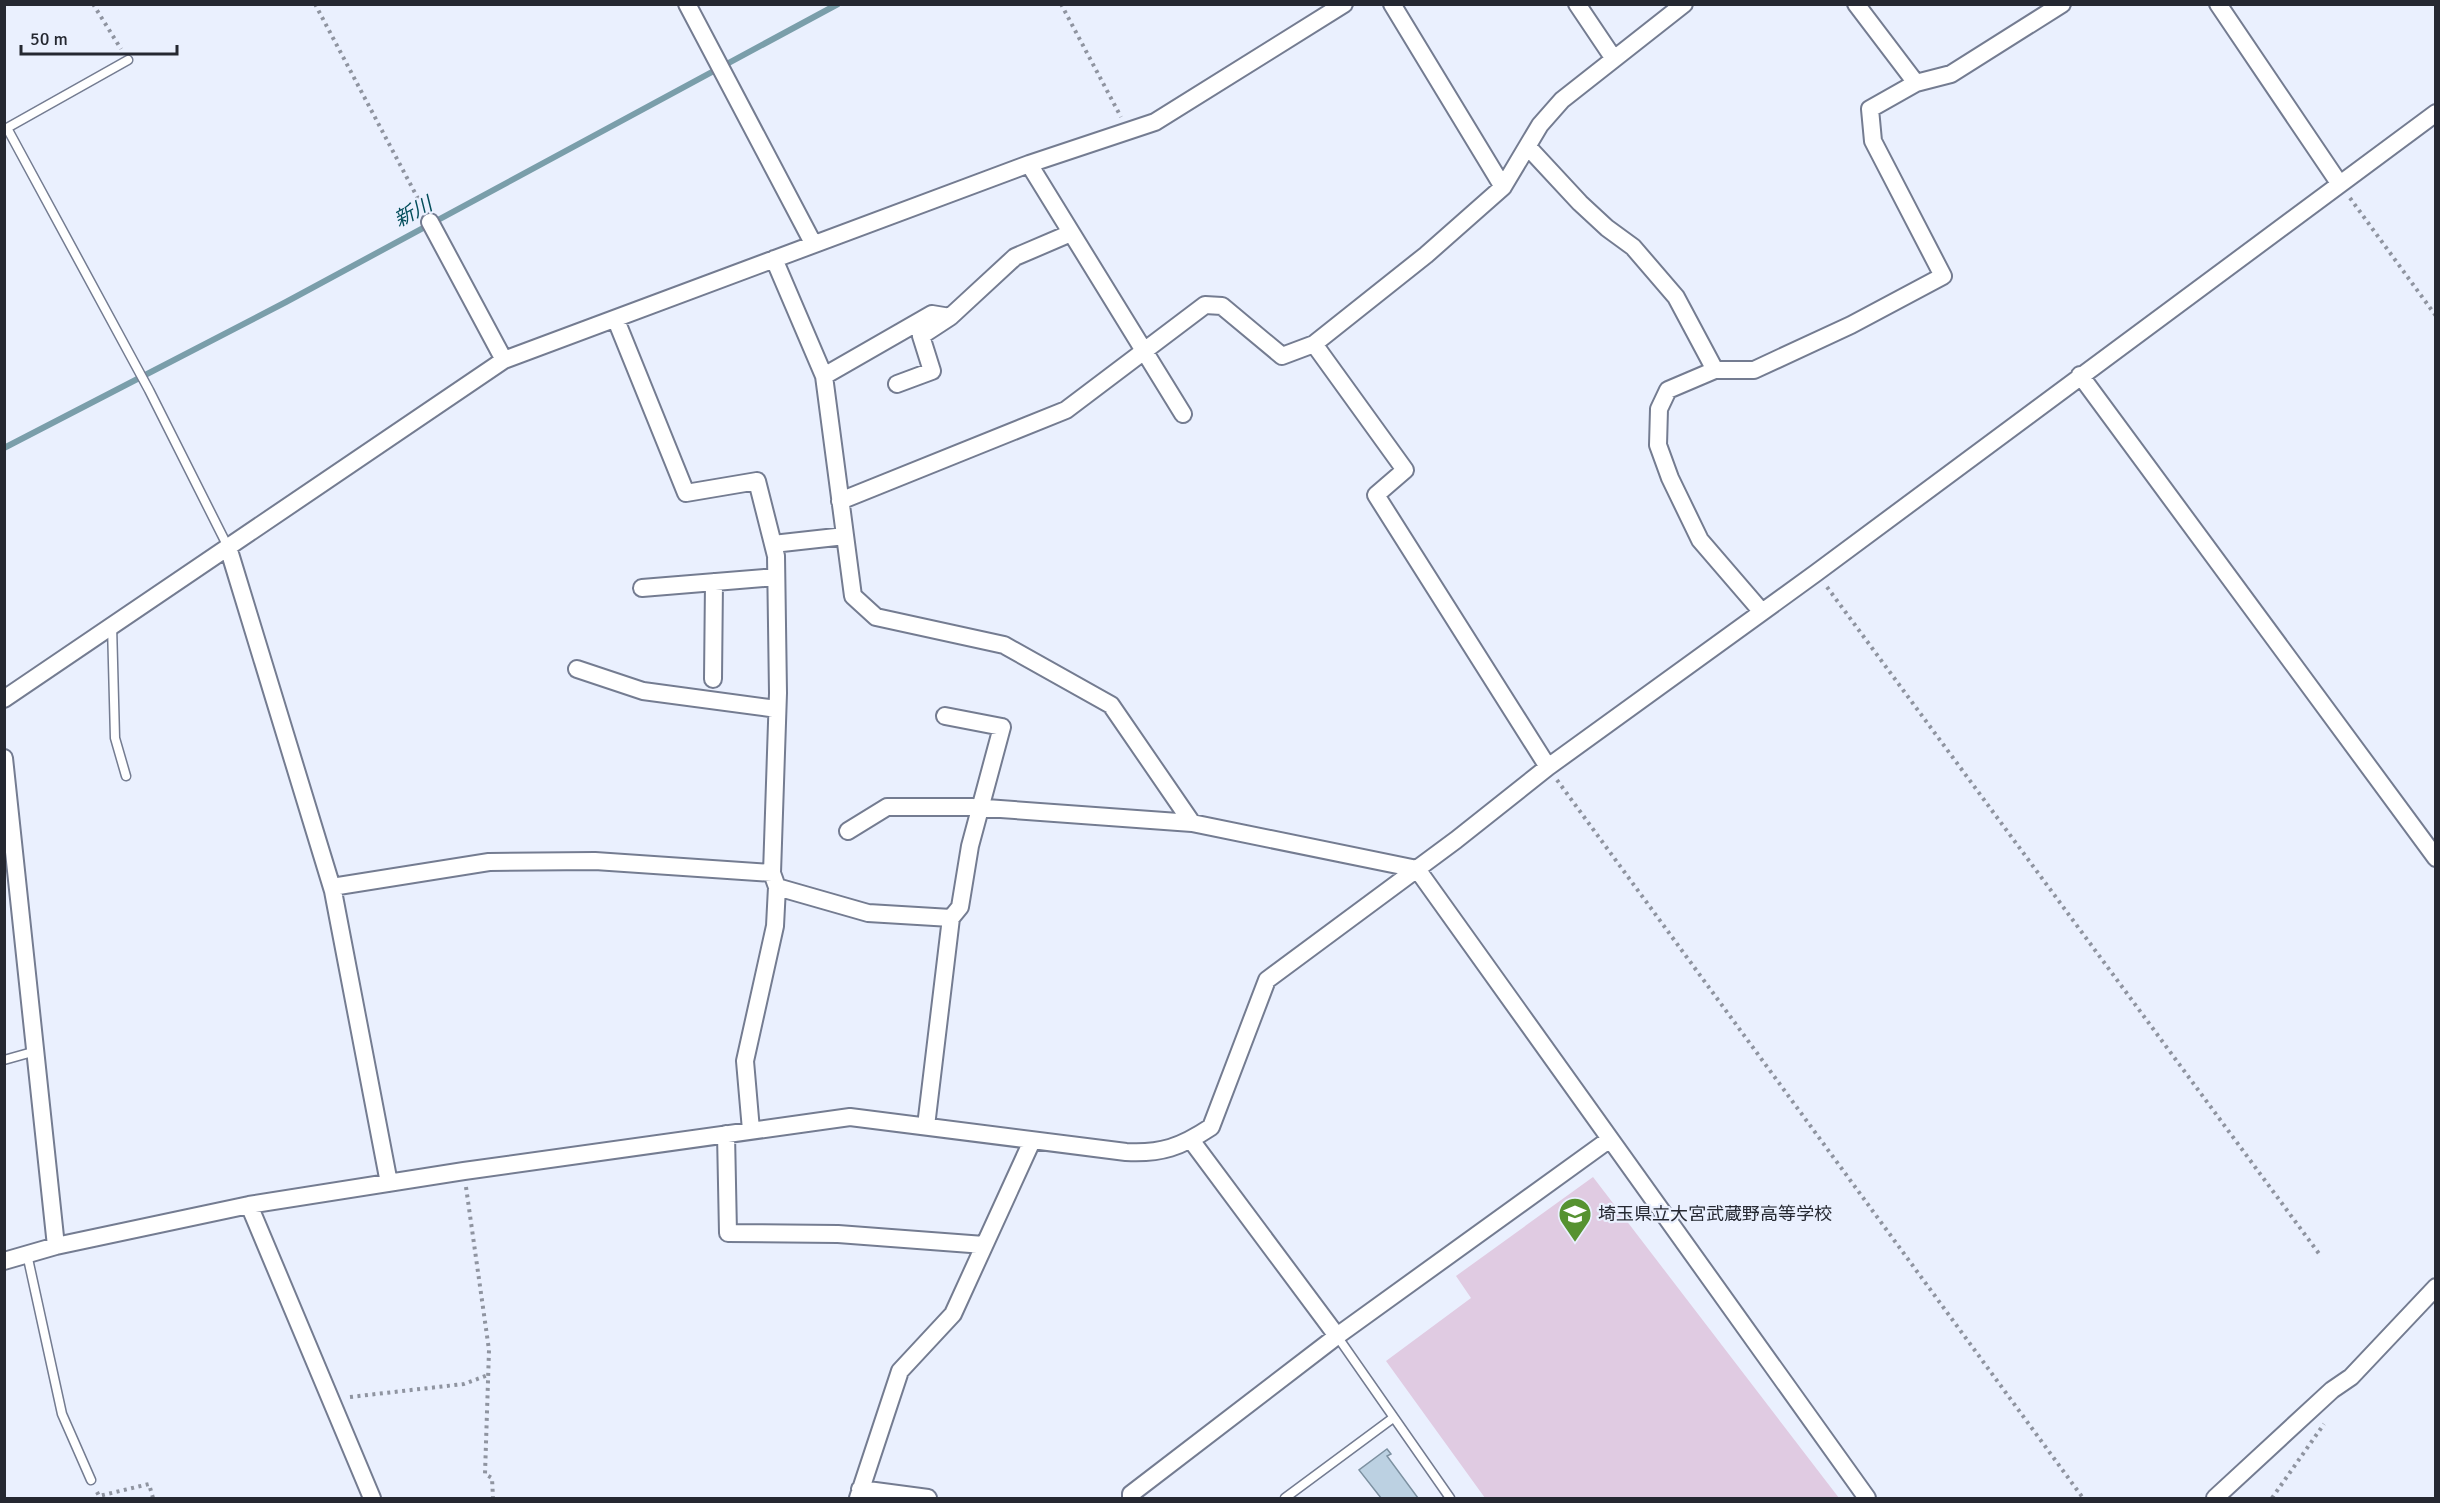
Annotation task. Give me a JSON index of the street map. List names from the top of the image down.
{
  "water": ["新川"],
  "places": {
    "school or university": ["埼玉県立大宮武蔵野高等学校"]
  },
  "scale_bar": "50 m"
}
